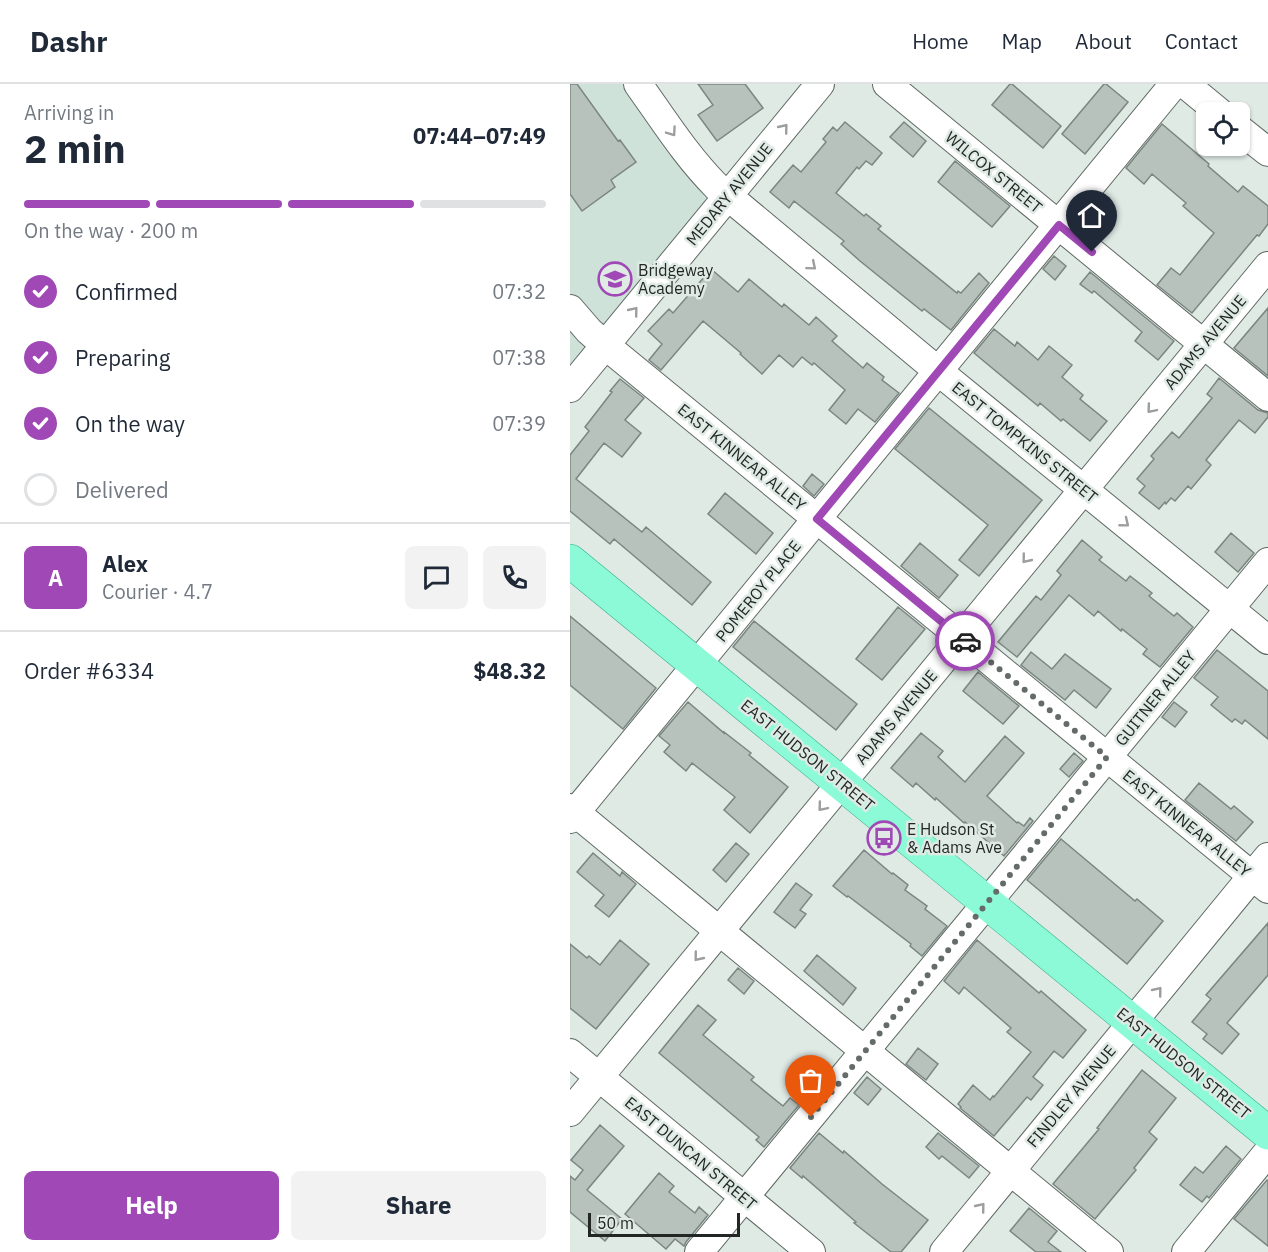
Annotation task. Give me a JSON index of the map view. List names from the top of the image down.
{
  "streets": {
    "main road": ["EAST HUDSON STREET"],
    "street": [
      "WILCOX STREET",
      "MEDARY AVENUE",
      "ADAMS AVENUE",
      "EAST TOMPKINS STREET",
      "EAST KINNEAR ALLEY",
      "POMEROY PLACE",
      "GUITNER ALLEY",
      "FINDLEY AVENUE",
      "EAST DUNCAN STREET"
    ]
  },
  "crossings": [
    ["WILCOX STREET", "ADAMS AVENUE"],
    ["WILCOX STREET", "POMEROY PLACE"],
    ["MEDARY AVENUE", "EAST TOMPKINS STREET"],
    ["MEDARY AVENUE", "EAST KINNEAR ALLEY"],
    ["ADAMS AVENUE", "EAST TOMPKINS STREET"],
    ["ADAMS AVENUE", "EAST KINNEAR ALLEY"],
    ["ADAMS AVENUE", "EAST HUDSON STREET"],
    ["ADAMS AVENUE", "EAST DUNCAN STREET"],
    ["EAST TOMPKINS STREET", "POMEROY PLACE"],
    ["EAST TOMPKINS STREET", "GUITNER ALLEY"],
    ["EAST KINNEAR ALLEY", "POMEROY PLACE"],
    ["EAST KINNEAR ALLEY", "GUITNER ALLEY"],
    ["EAST KINNEAR ALLEY", "FINDLEY AVENUE"],
    ["POMEROY PLACE", "EAST HUDSON STREET"],
    ["GUITNER ALLEY", "EAST HUDSON STREET"],
    ["GUITNER ALLEY", "EAST DUNCAN STREET"],
    ["EAST HUDSON STREET", "FINDLEY AVENUE"]
  ],
  "one_way": [
    "MEDARY AVENUE",
    "ADAMS AVENUE",
    "EAST TOMPKINS STREET",
    "FINDLEY AVENUE"
  ],
  "places": {
    "school or university": ["Bridgeway Academy"],
    "bus stop": ["E Hudson St & Adams Ave"]
  },
  "scale_bar": "50 m",
  "page": {
    "header": "Dashr",
    "nav": [
      "Home",
      "Map",
      "About",
      "Contact"
    ],
    "heading": ["2 min", "Arriving in", "07:44–07:49"],
    "panel": [
      "Alex",
      "Courier · 4.7",
      "Order #6334",
      "$48.32"
    ],
    "bar": "On the way · 200 m",
    "list": [
      ["Confirmed", "07:32"],
      ["Preparing", "07:38"],
      ["On the way", "07:39"],
      "Delivered"
    ],
    "round": "A",
    "buttons": ["Help", "Share"],
    "scale": "50 m"
  }
}
